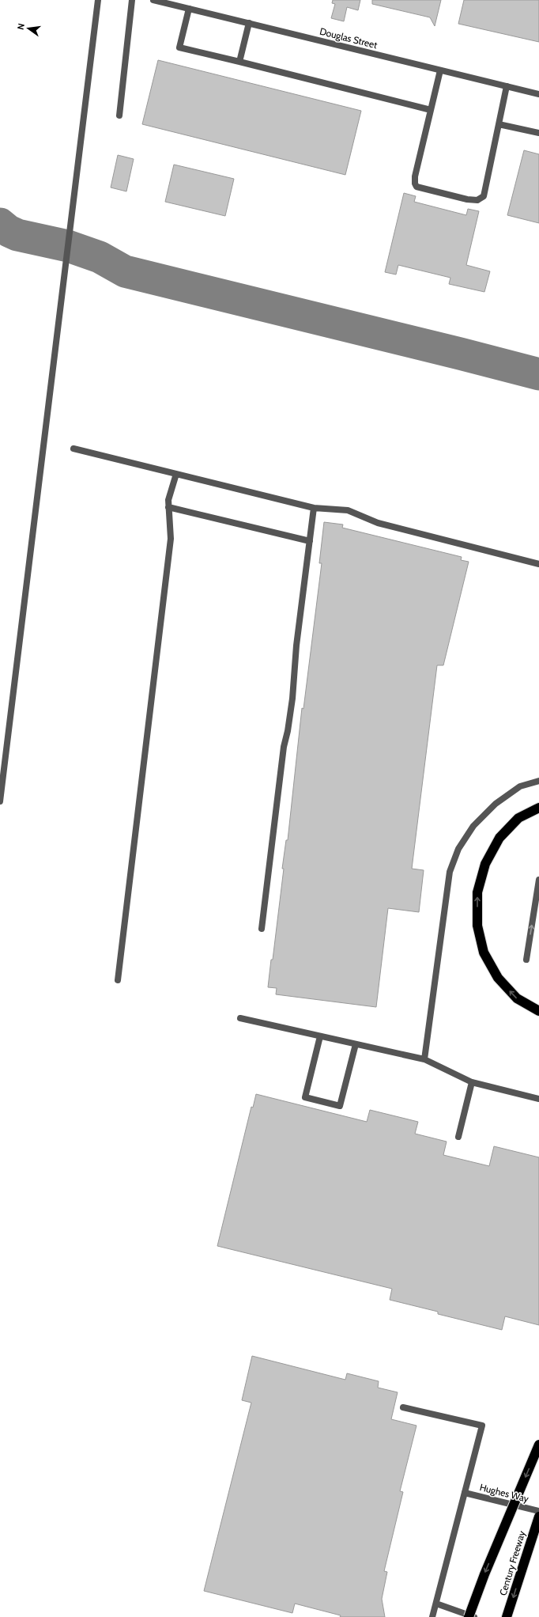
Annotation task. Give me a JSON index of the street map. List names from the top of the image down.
{
  "streets": {
    "highway": ["Century Freeway"],
    "street": ["Douglas Street", "Hughes Way"]
  },
  "north": "left"
}
